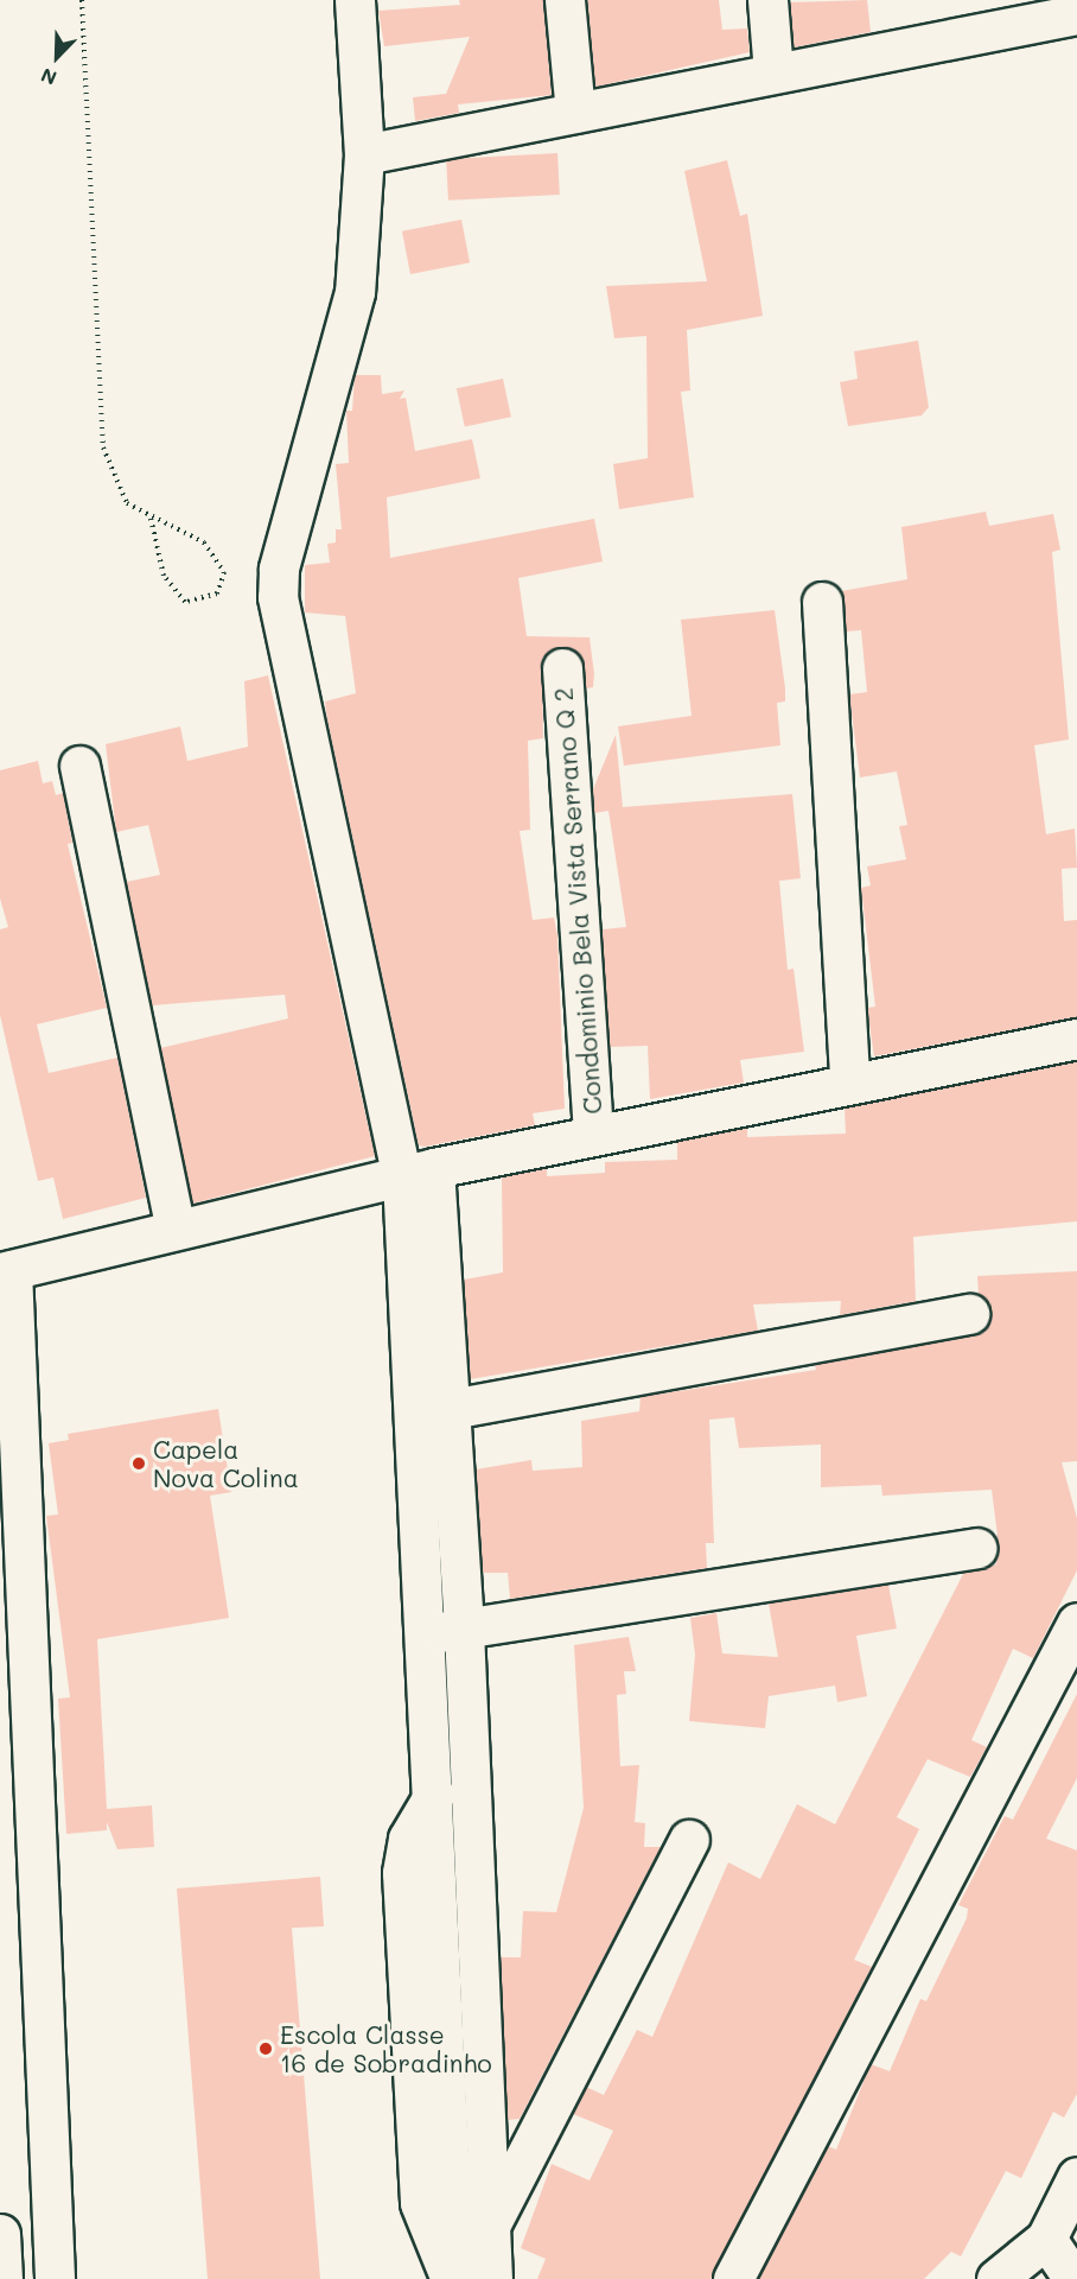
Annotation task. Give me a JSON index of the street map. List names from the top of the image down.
{
  "streets": {
    "street": ["Condominio Bela Vista Serrano Q 2"]
  },
  "places": ["Capela Nova Colina", "Escola Classe 16 de Sobradinho"],
  "north": "bottom left"
}
